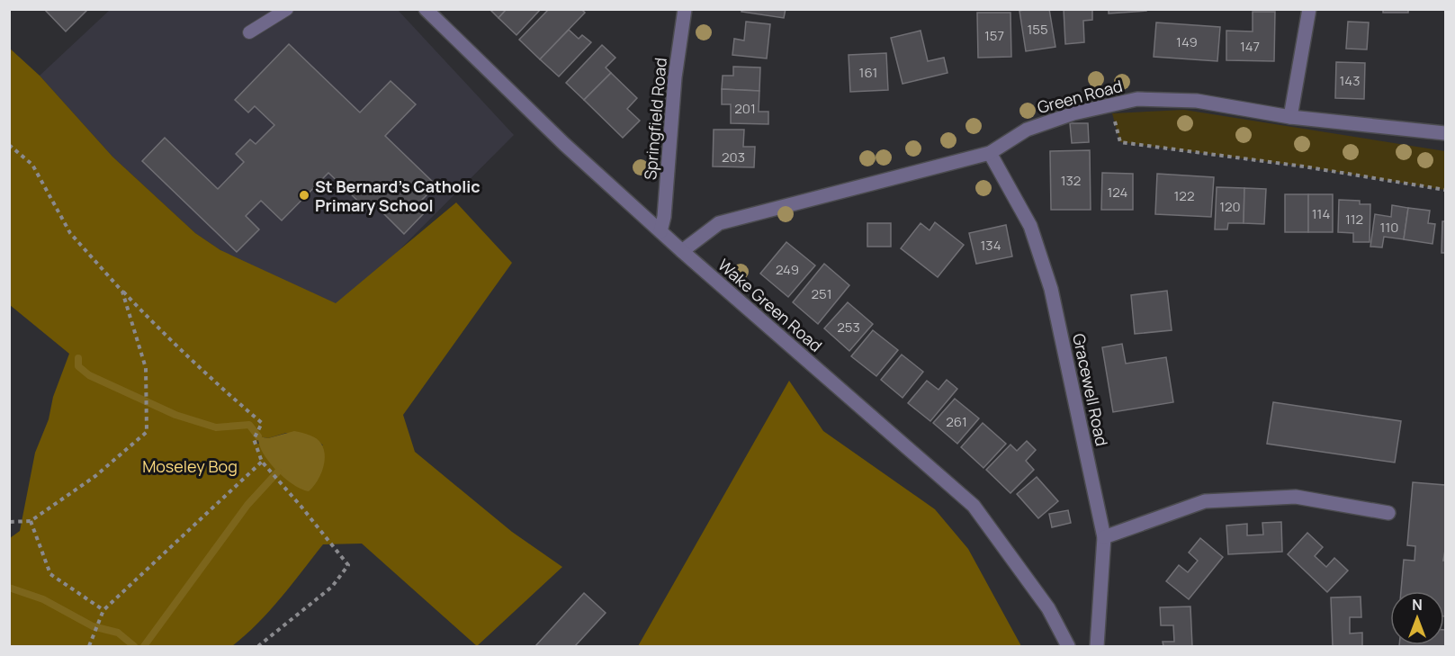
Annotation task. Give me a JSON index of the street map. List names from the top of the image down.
{
  "streets": {
    "street": [
      "Green Road",
      "Springfield Road",
      "Wake Green Road",
      "Gracewell Road"
    ]
  },
  "crossings": [
    ["Green Road", "Wake Green Road"],
    ["Green Road", "Gracewell Road"],
    ["Springfield Road", "Wake Green Road"]
  ],
  "parks": ["Moseley Bog"],
  "places": ["St Bernard's Catholic Primary School"],
  "house_numbers": [
    "155",
    "157",
    "149",
    "147",
    "161",
    "143",
    "201",
    "203",
    "132",
    "124",
    "122",
    "120",
    "114",
    "112",
    "110",
    "134",
    "249",
    "251",
    "253",
    "261"
  ],
  "north": "top"
}
